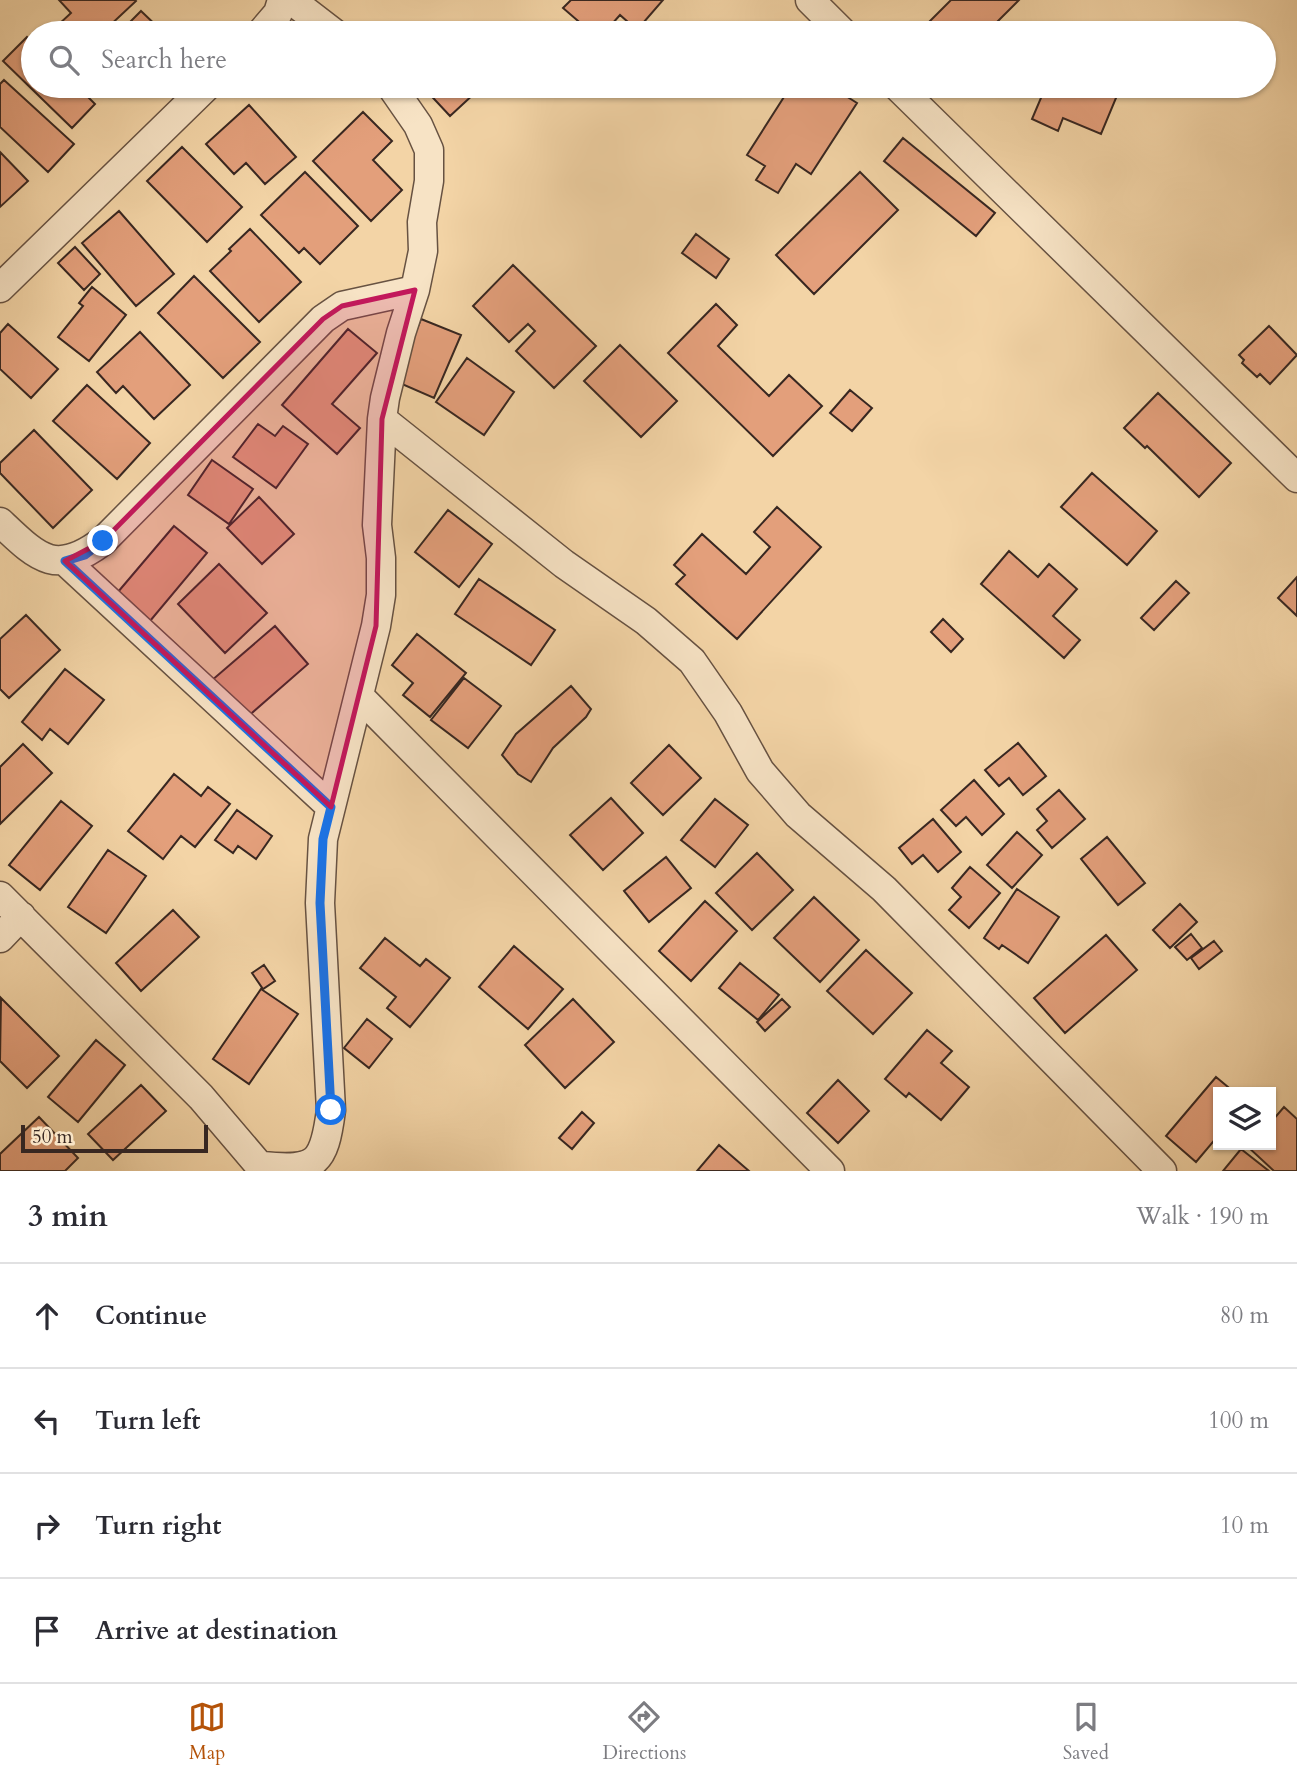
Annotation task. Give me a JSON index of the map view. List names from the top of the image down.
{
  "scale_bar": "50 m",
  "page": {
    "search": "Search here",
    "scale": "50 m",
    "heading": ["3 min", "Walk · 190 m"],
    "list": [
      ["Continue", "80 m"],
      ["Turn left", "100 m"],
      ["Turn right", "10 m"],
      "Arrive at destination"
    ],
    "nav": ["Map", "Directions", "Saved"]
  }
}
